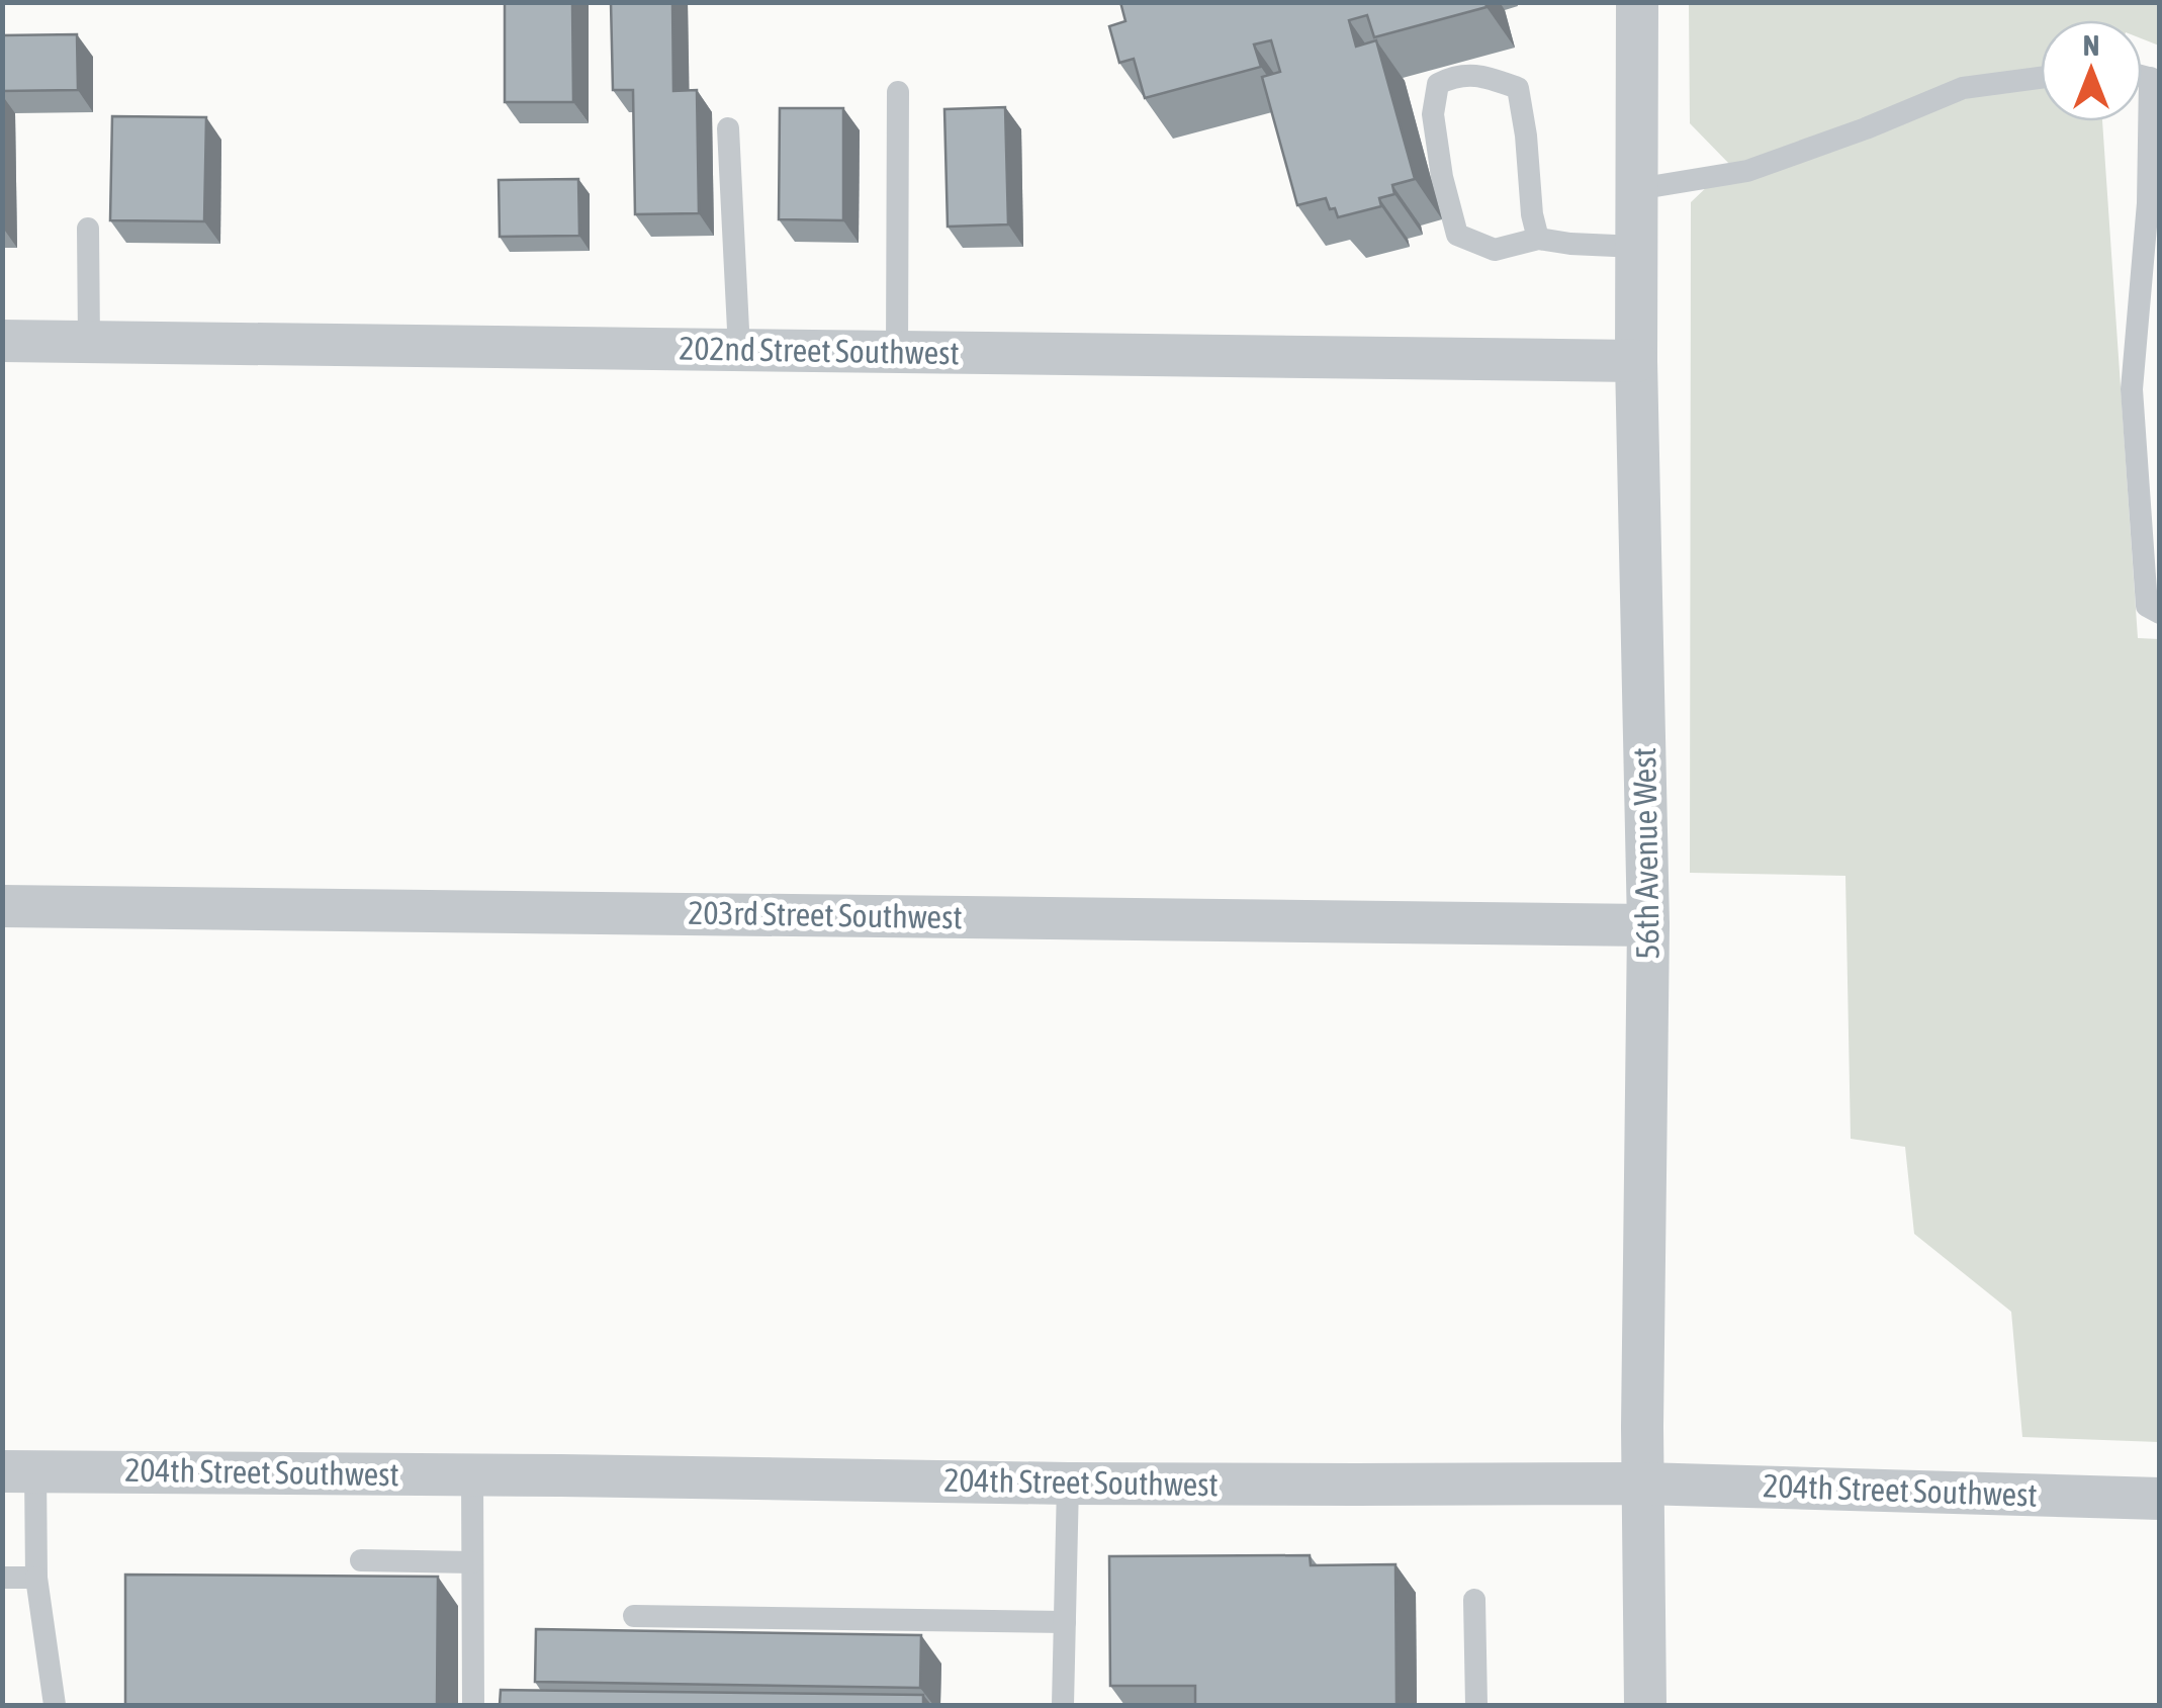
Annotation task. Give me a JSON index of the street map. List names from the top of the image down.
{
  "streets": {
    "street": [
      "202nd Street Southwest",
      "56th Avenue West",
      "203rd Street Southwest",
      "204th Street Southwest"
    ]
  },
  "crossings": [
    ["202nd Street Southwest", "56th Avenue West"],
    ["56th Avenue West", "203rd Street Southwest"],
    ["56th Avenue West", "204th Street Southwest"]
  ],
  "north": "top"
}
